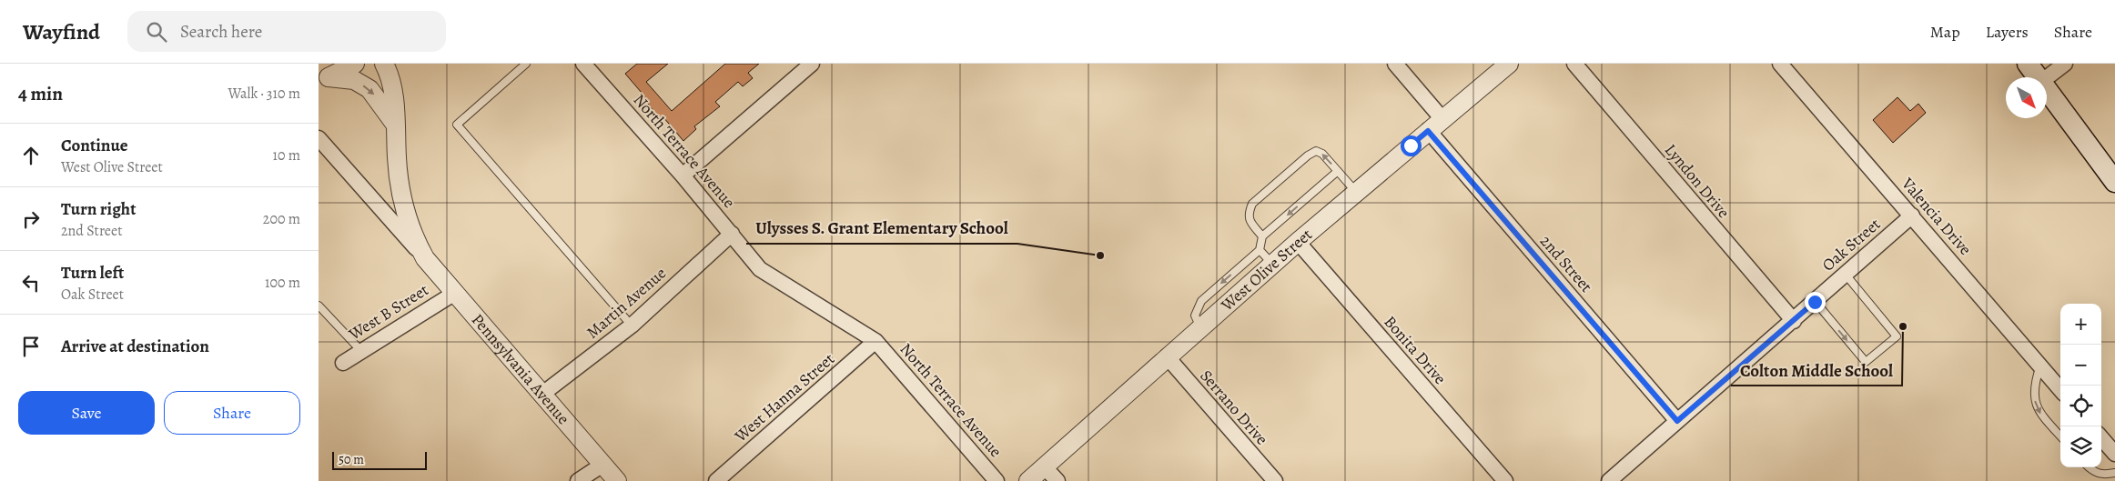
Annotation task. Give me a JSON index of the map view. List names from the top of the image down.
{
  "streets": {
    "street": [
      "North Terrace Avenue",
      "Lyndon Drive",
      "Valencia Drive",
      "Oak Street",
      "2nd Street",
      "West Olive Street",
      "Martin Avenue",
      "West B Street",
      "Bonita Drive",
      "Pennsylvania Avenue",
      "West Hanna Street",
      "Serrano Drive"
    ]
  },
  "crossings": [
    ["North Terrace Avenue", "Martin Avenue"],
    ["North Terrace Avenue", "West Hanna Street"],
    ["Lyndon Drive", "Oak Street"],
    ["Valencia Drive", "Oak Street"],
    ["Oak Street", "2nd Street"],
    ["2nd Street", "West Olive Street"],
    ["West Olive Street", "Bonita Drive"],
    ["West Olive Street", "Serrano Drive"],
    ["Martin Avenue", "Pennsylvania Avenue"],
    ["West B Street", "Pennsylvania Avenue"]
  ],
  "places": ["Ulysses S. Grant Elementary School", "Colton Middle School"],
  "scale_bar": "50 m",
  "north": "bottom right",
  "page": {
    "header": "Wayfind",
    "search": "Search here",
    "nav": ["Map", "Layers", "Share"],
    "heading": ["4 min", "Walk · 310 m"],
    "list": [
      ["Continue", "West Olive Street", "10 m"],
      ["Turn right", "2nd Street", "200 m"],
      ["Turn left", "Oak Street", "100 m"],
      "Arrive at destination"
    ],
    "map_buttons": ["+", "−"],
    "buttons": ["Save", "Share"],
    "scale": "50 m"
  }
}
